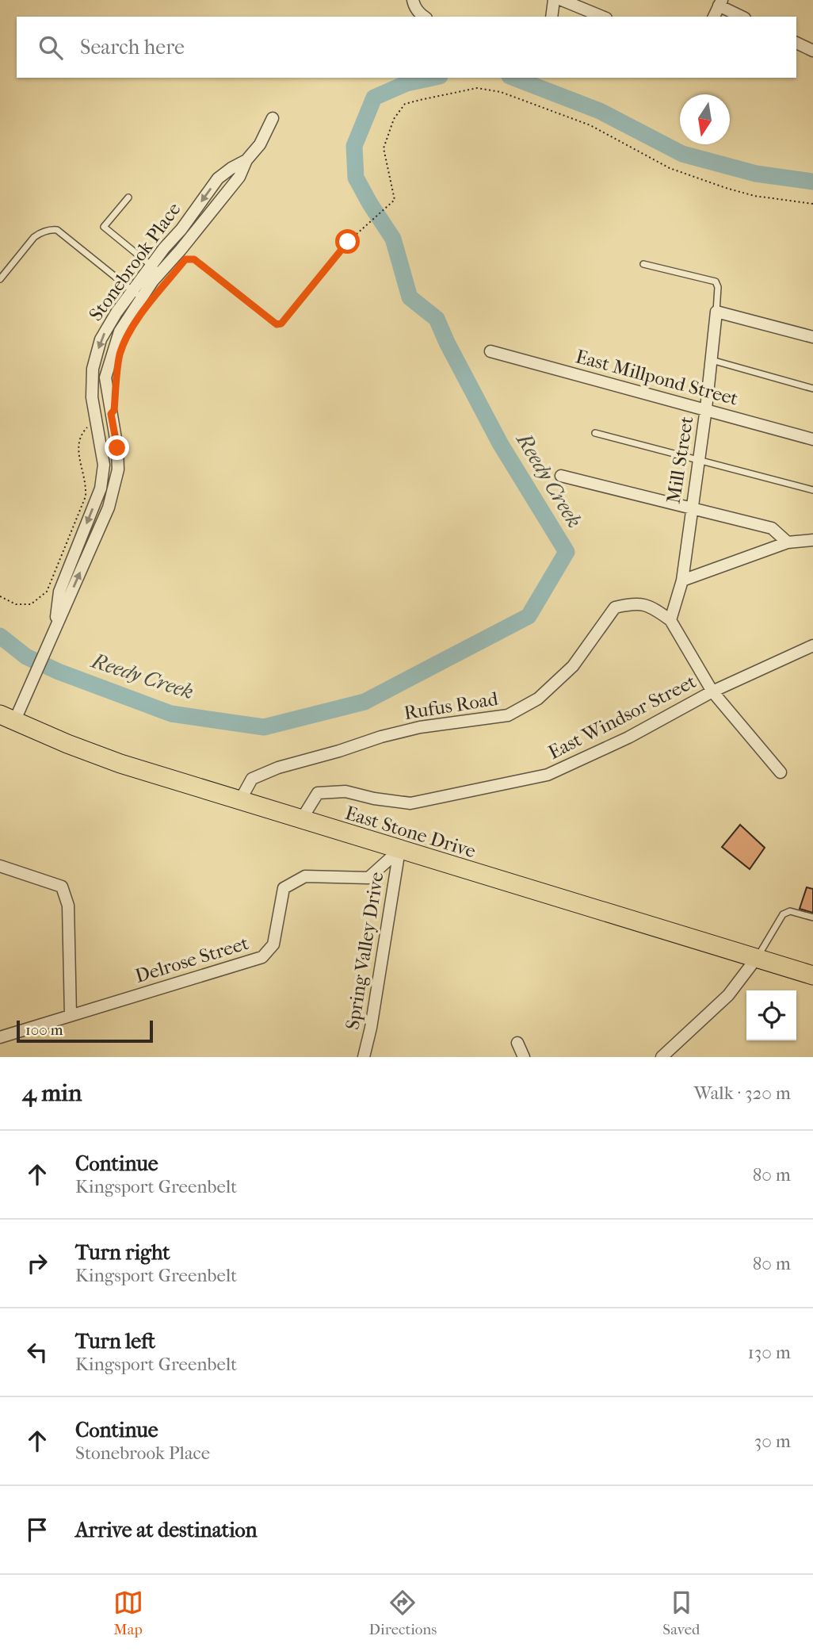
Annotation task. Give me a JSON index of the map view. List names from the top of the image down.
{
  "streets": {
    "highway": ["East Stone Drive"],
    "street": [
      "Stonebrook Place",
      "East Millpond Street",
      "Mill Street",
      "Rufus Road",
      "East Windsor Street",
      "Spring Valley Drive",
      "Delrose Street"
    ]
  },
  "crossings": [
    ["Stonebrook Place", "East Stone Drive"],
    ["East Millpond Street", "Mill Street"],
    ["Mill Street", "Rufus Road"],
    ["Rufus Road", "East Stone Drive"],
    ["East Windsor Street", "East Stone Drive"],
    ["East Stone Drive", "Spring Valley Drive"],
    ["East Stone Drive", "Delrose Street"],
    ["Spring Valley Drive", "Delrose Street"]
  ],
  "water": ["Reedy Creek"],
  "scale_bar": "100 m",
  "north": "bottom",
  "page": {
    "search": "Search here",
    "scale": "100 m",
    "heading": ["4 min", "Walk · 320 m"],
    "list": [
      ["Continue", "Kingsport Greenbelt", "80 m"],
      ["Turn right", "Kingsport Greenbelt", "80 m"],
      ["Turn left", "Kingsport Greenbelt", "130 m"],
      ["Continue", "Stonebrook Place", "30 m"],
      "Arrive at destination"
    ],
    "nav": ["Map", "Directions", "Saved"]
  }
}
